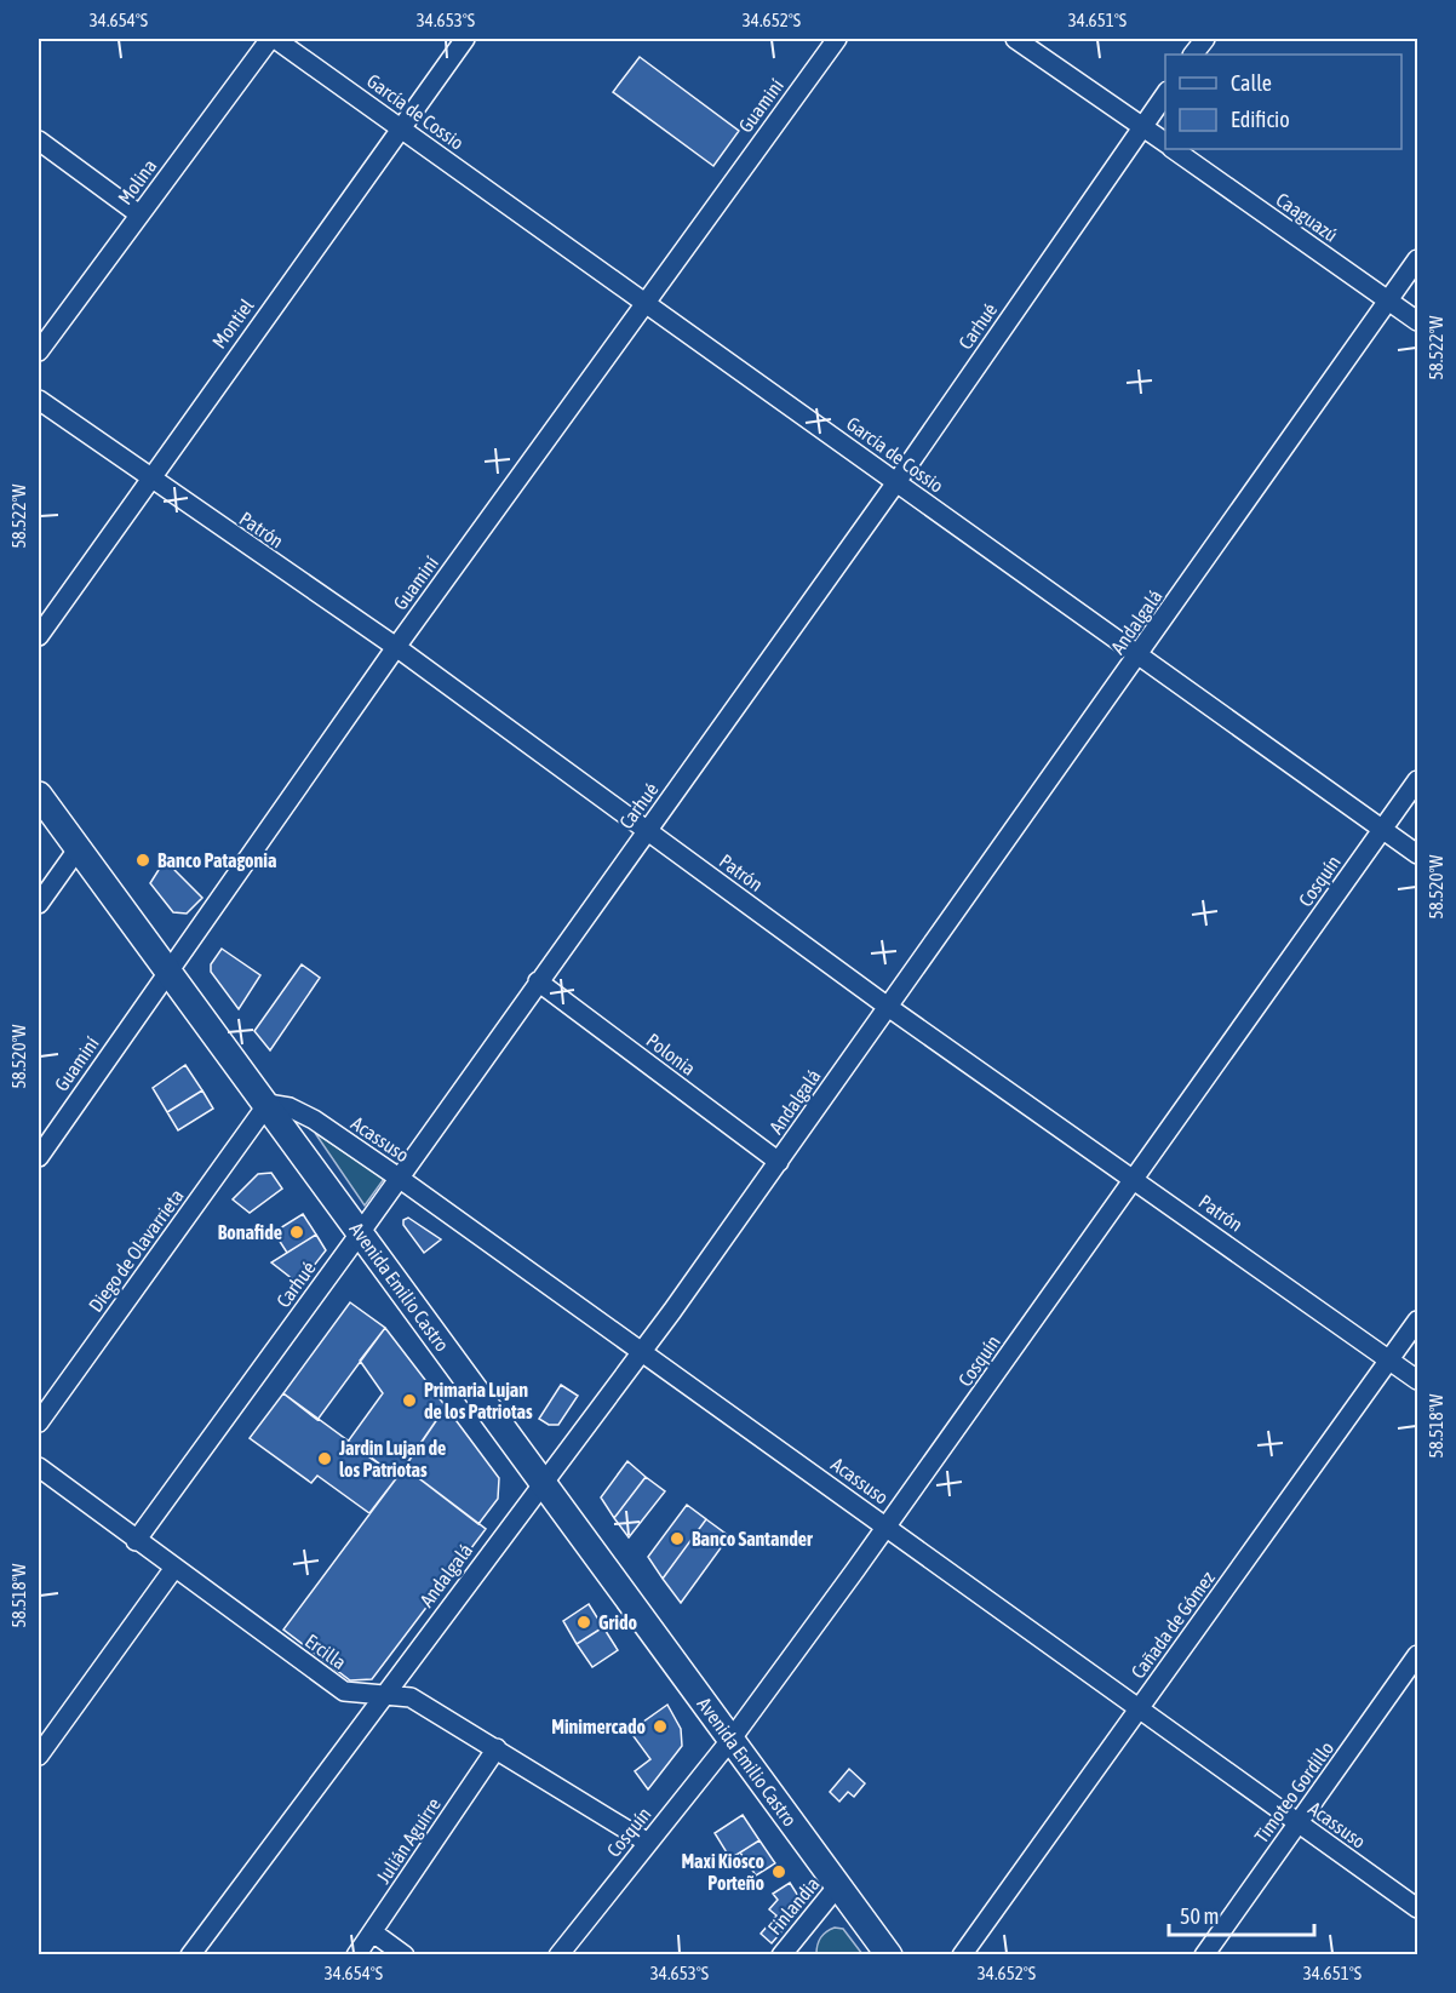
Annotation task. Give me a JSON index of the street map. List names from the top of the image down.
{
  "streets": {
    "main road": ["Avenida Emilio Castro"],
    "street": [
      "Guaminí",
      "García de Cossio",
      "Molina",
      "Caaguazú",
      "Montiel",
      "Carhué",
      "Patrón",
      "Andalgalá",
      "Cosquín",
      "Polonia",
      "Acassuso",
      "Diego de Olavarrieta",
      "Cañada de Gómez",
      "Ercilla",
      "Timoteo Gordillo",
      "Julián Aguirre",
      "Finlandia"
    ]
  },
  "crossings": [
    ["Guaminí", "García de Cossio"],
    ["Guaminí", "Patrón"],
    ["Guaminí", "Avenida Emilio Castro"],
    ["García de Cossio", "Montiel"],
    ["García de Cossio", "Carhué"],
    ["García de Cossio", "Andalgalá"],
    ["García de Cossio", "Cosquín"],
    ["Caaguazú", "Andalgalá"],
    ["Montiel", "Patrón"],
    ["Carhué", "Patrón"],
    ["Carhué", "Polonia"],
    ["Carhué", "Acassuso"],
    ["Carhué", "Avenida Emilio Castro"],
    ["Carhué", "Ercilla"],
    ["Patrón", "Andalgalá"],
    ["Patrón", "Cosquín"],
    ["Patrón", "Cañada de Gómez"],
    ["Andalgalá", "Polonia"],
    ["Andalgalá", "Acassuso"],
    ["Andalgalá", "Avenida Emilio Castro"],
    ["Andalgalá", "Ercilla"],
    ["Cosquín", "Acassuso"],
    ["Cosquín", "Avenida Emilio Castro"],
    ["Cosquín", "Ercilla"],
    ["Acassuso", "Diego de Olavarrieta"],
    ["Acassuso", "Avenida Emilio Castro"],
    ["Acassuso", "Cañada de Gómez"],
    ["Acassuso", "Timoteo Gordillo"],
    ["Diego de Olavarrieta", "Avenida Emilio Castro"],
    ["Avenida Emilio Castro", "Finlandia"],
    ["Ercilla", "Julián Aguirre"]
  ],
  "places": [
    "Banco Patagonia",
    "Bonafide",
    "Primaria Lujan de los Patriotas",
    "Jardin Lujan de los Patriotas",
    "Banco Santander",
    "Grido",
    "Minimercado",
    "Maxi Kiosco Porteño"
  ],
  "legend": ["Calle", "Edificio"],
  "scale_bar": "50 m",
  "coordinates": [
    "34.654°S",
    "34.653°S",
    "34.652°S",
    "34.651°S",
    "58.522°W",
    "58.520°W",
    "58.518°W"
  ]
}
